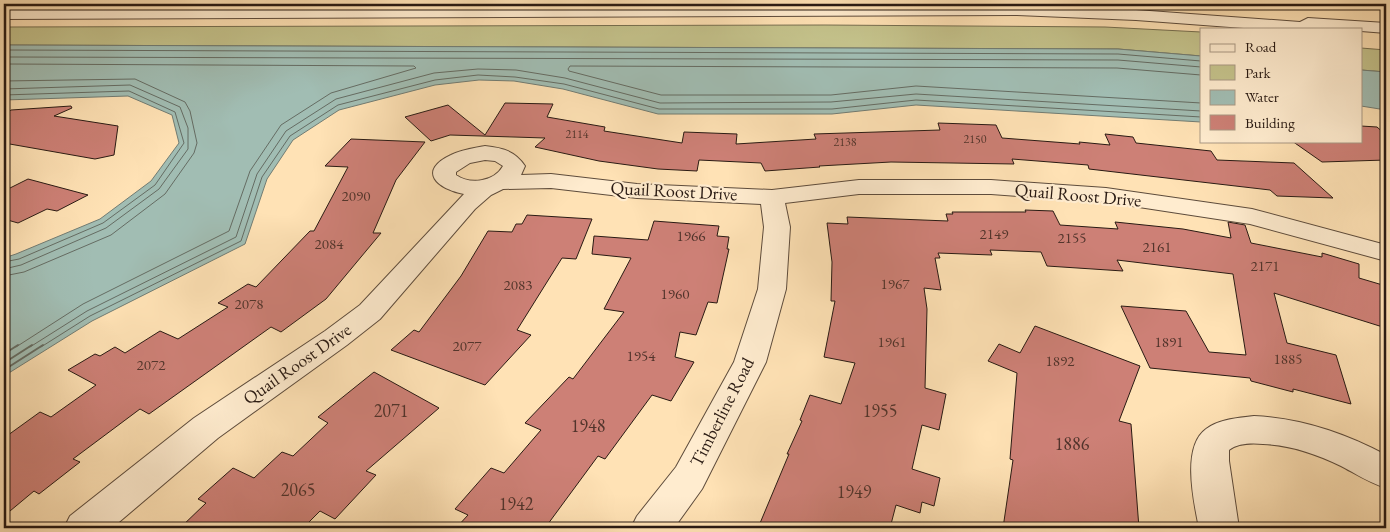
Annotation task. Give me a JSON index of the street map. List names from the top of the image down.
{
  "streets": {
    "street": ["Quail Roost Drive", "Timberline Road"]
  },
  "crossings": [
    ["Quail Roost Drive", "Timberline Road"]
  ],
  "house_numbers": [
    "2114",
    "2150",
    "2138",
    "2090",
    "2149",
    "1966",
    "2155",
    "2084",
    "2161",
    "2171",
    "1967",
    "2083",
    "1960",
    "2078",
    "1961",
    "1891",
    "2077",
    "1954",
    "1885",
    "1892",
    "2072",
    "2071",
    "1955",
    "1948",
    "1886",
    "2065",
    "1949",
    "1942"
  ],
  "legend": [
    "Road",
    "Park",
    "Water",
    "Building"
  ]
}
